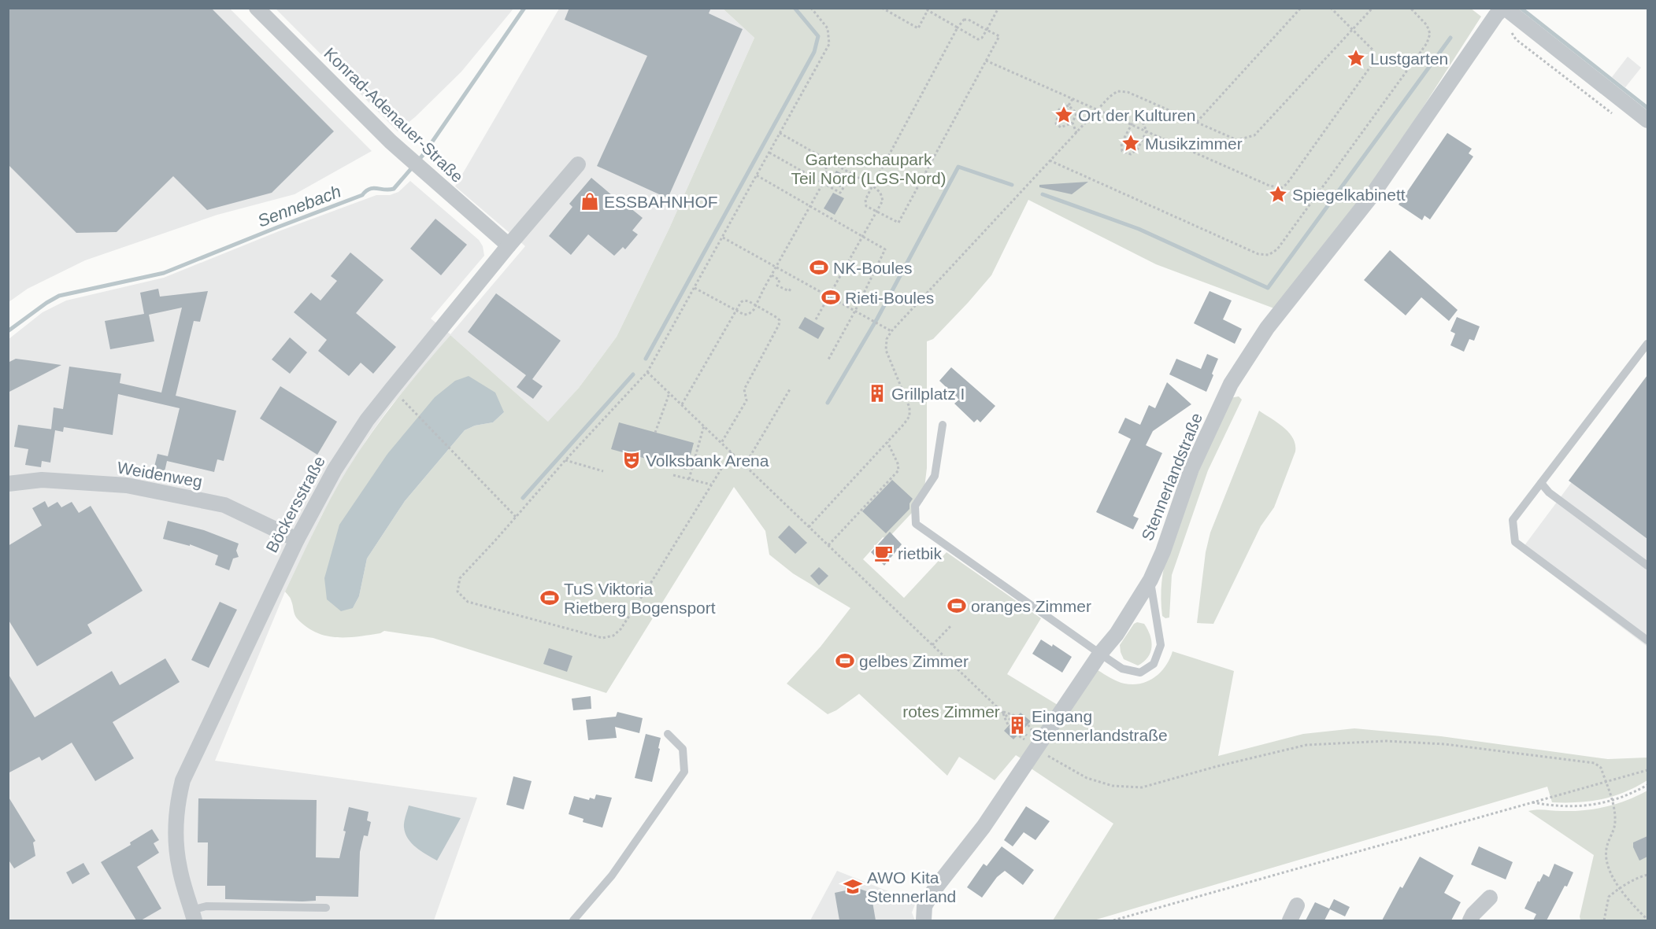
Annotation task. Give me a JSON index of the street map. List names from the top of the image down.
{
  "streets": {
    "street": [
      "Konrad-Adenauer-Straße",
      "Weidenweg",
      "Stennerlandstraße",
      "Böckersstraße"
    ]
  },
  "crossings": [
    ["Konrad-Adenauer-Straße", "Böckersstraße"],
    ["Weidenweg", "Böckersstraße"]
  ],
  "water": ["Sennebach"],
  "parks": ["Gartenschaupark Teil Nord (LGS-Nord)", "rotes Zimmer"],
  "places": {
    "place": [
      "Lustgarten",
      "Ort der Kulturen",
      "Musikzimmer",
      "Spiegelkabinett"
    ],
    "shop": ["ESSBAHNHOF"],
    "sports": [
      "NK-Boules",
      "Rieti-Boules",
      "TuS Viktoria Rietberg Bogensport",
      "oranges Zimmer",
      "gelbes Zimmer"
    ],
    "building": ["Grillplatz I", "Eingang Stennerlandstraße"],
    "theatre": ["Volksbank Arena"],
    "cafe": ["rietbik"],
    "school or university": ["AWO Kita Stennerland"]
  }
}
